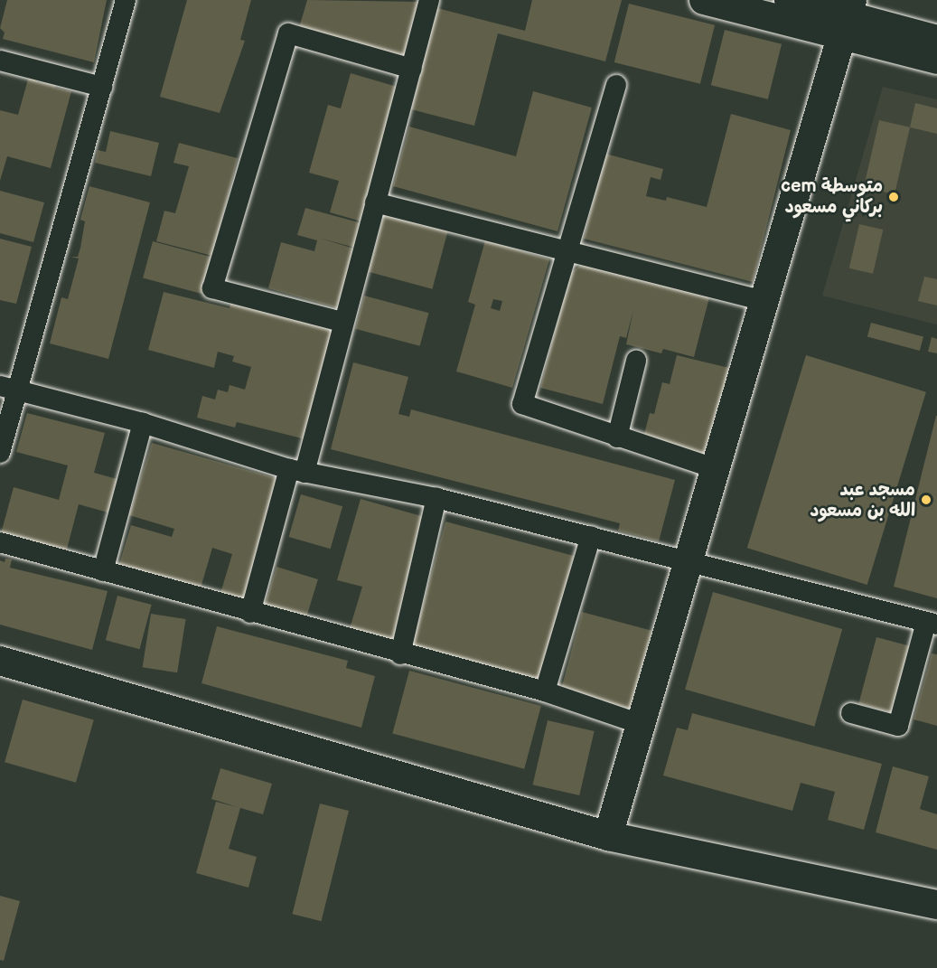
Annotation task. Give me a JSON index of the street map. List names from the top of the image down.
{
  "places": ["cem متوسطة بركاني مسعود", "مسجد عبد الله بن مسعود"]
}
